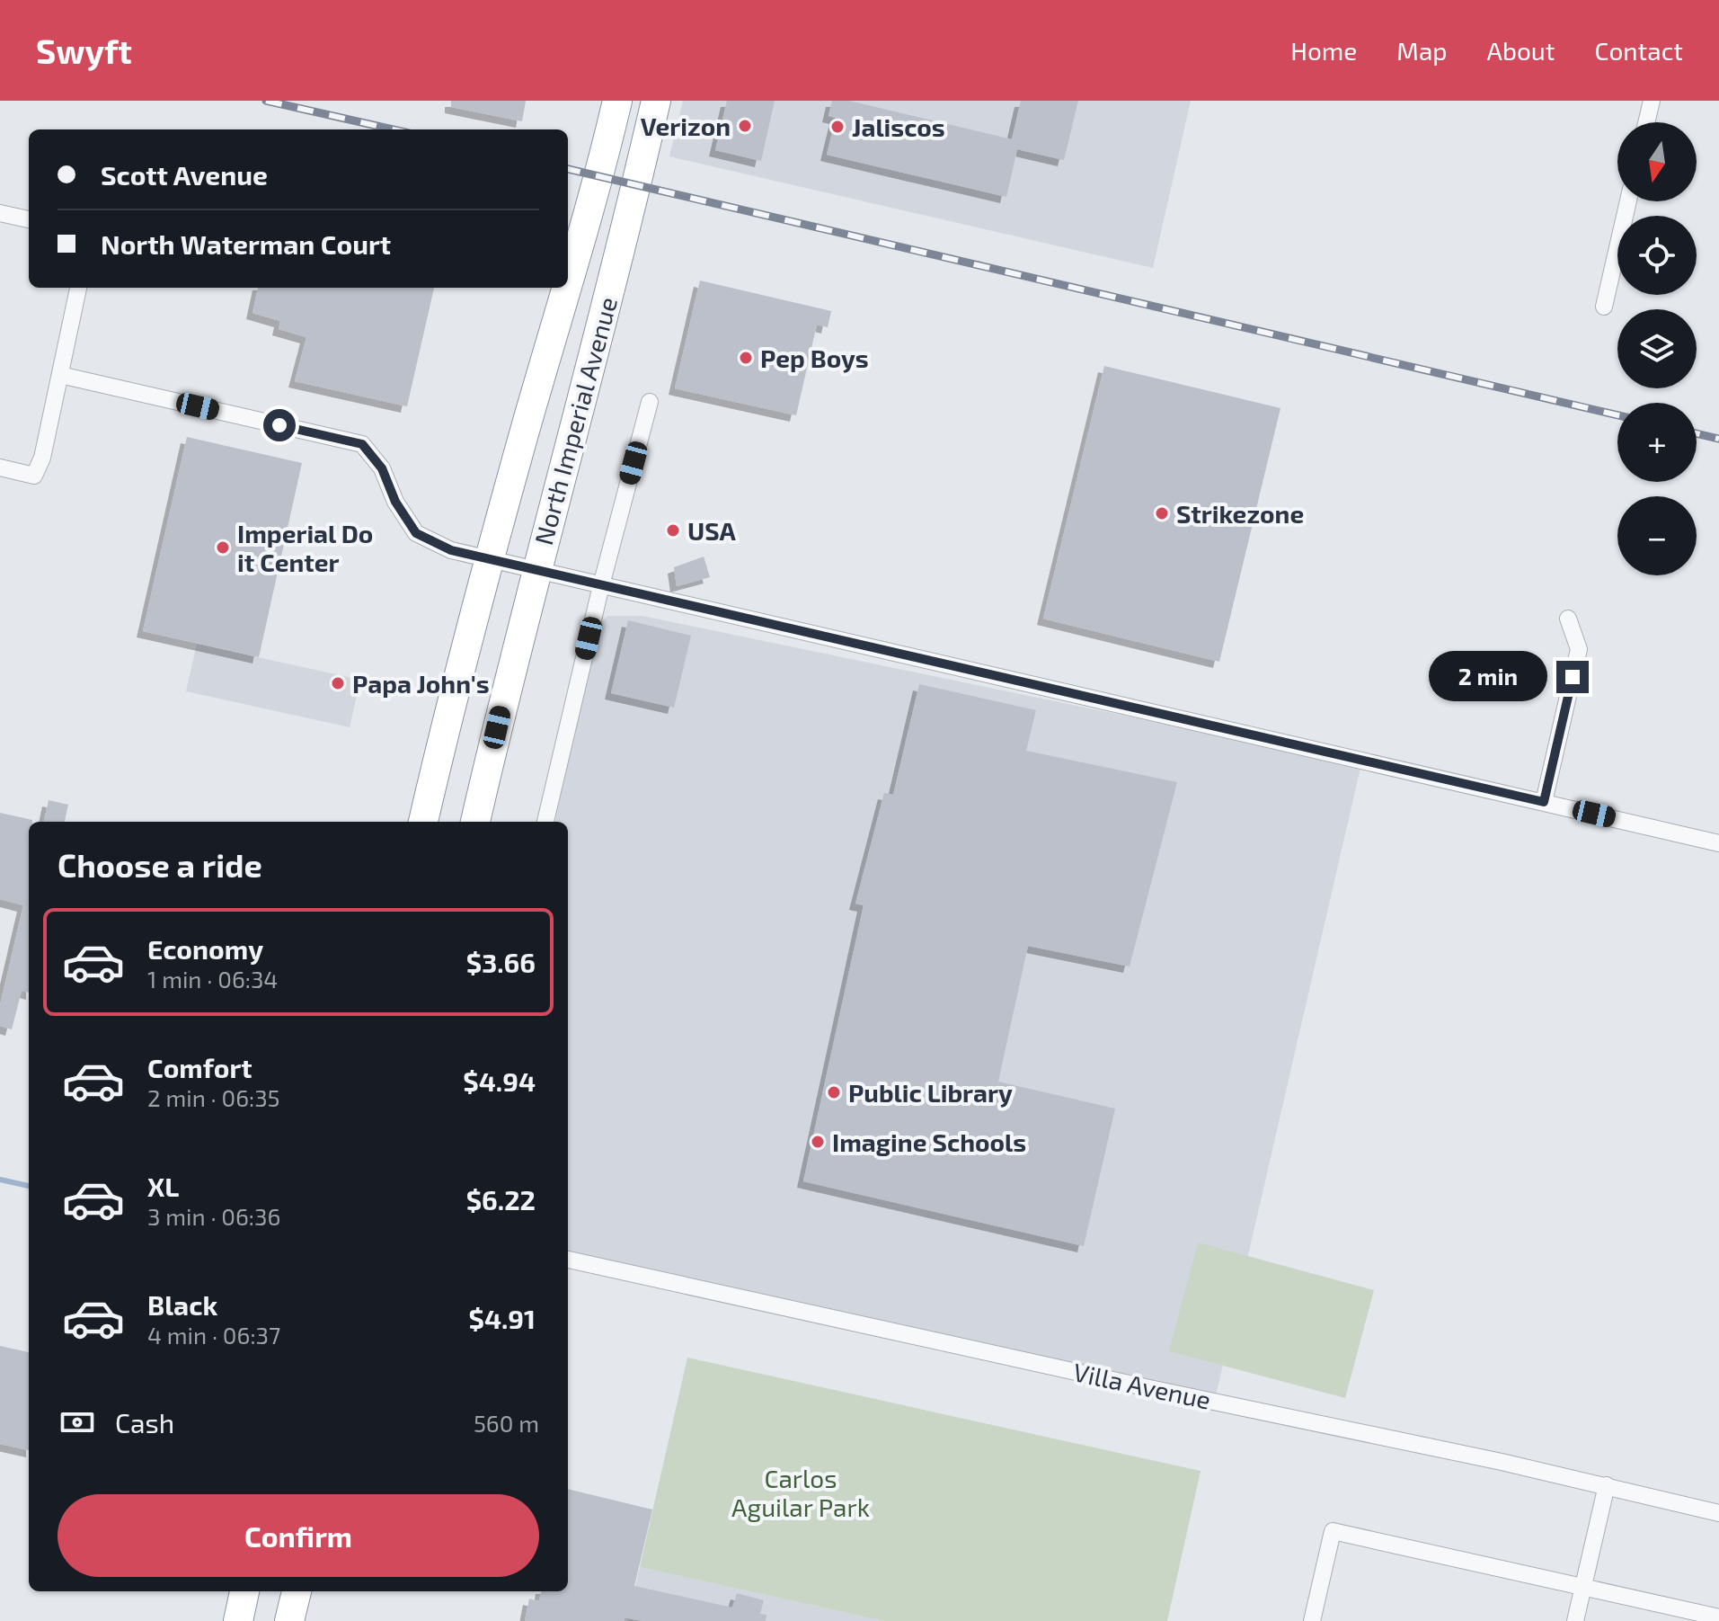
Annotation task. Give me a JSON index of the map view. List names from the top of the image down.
{
  "streets": {
    "highway": ["North Imperial Avenue"],
    "street": ["Villa Avenue"]
  },
  "parks": ["Carlos Aguilar Park"],
  "places": [
    "Verizon",
    "Jaliscos",
    "Pep Boys",
    "Strikezone",
    "USA",
    "Imperial Do it Center",
    "Papa John's",
    "Public Library",
    "Imagine Schools"
  ],
  "north": "bottom",
  "page": {
    "header": "Swyft",
    "nav": [
      "Home",
      "Map",
      "About",
      "Contact"
    ],
    "map_buttons": ["+", "−"],
    "banner": ["Scott Avenue", "North Waterman Court"],
    "bubble": "2 min",
    "heading": "Choose a ride",
    "list": [
      {
        "name": "Economy",
        "note": "1 min · 06:34",
        "value": "$3.66"
      },
      {
        "name": "Comfort",
        "note": "2 min · 06:35",
        "value": "$4.94"
      },
      {
        "name": "XL",
        "note": "3 min · 06:36",
        "value": "$6.22"
      },
      {
        "name": "Black",
        "note": "4 min · 06:37",
        "value": "$4.91"
      }
    ],
    "pay": ["Cash", "560 m"],
    "buttons": "Confirm"
  }
}
